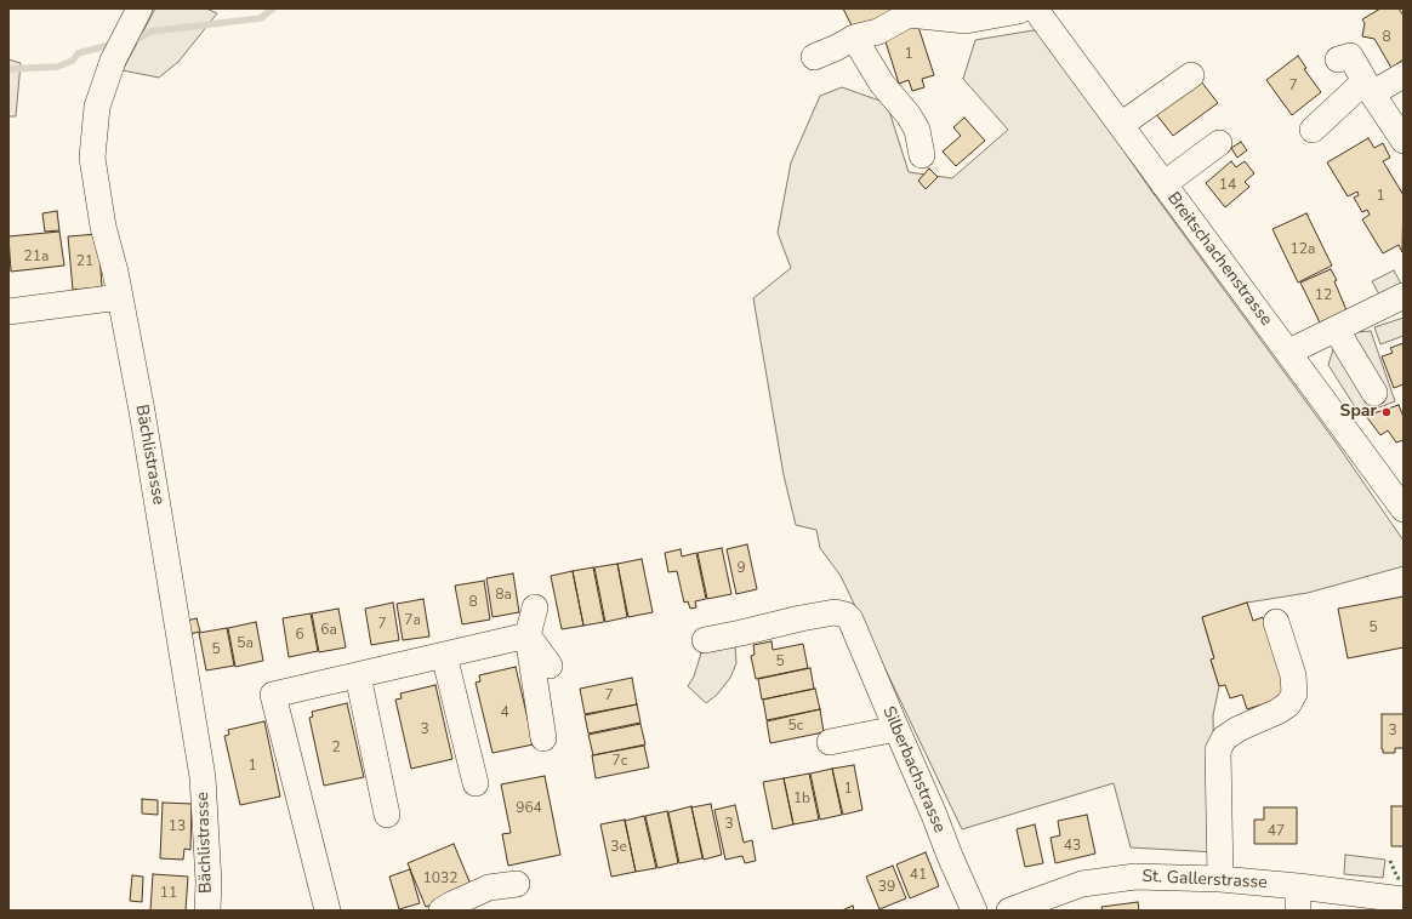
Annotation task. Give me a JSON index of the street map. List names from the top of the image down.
{
  "streets": {
    "street": [
      "Breitschachenstrasse",
      "Bächlistrasse",
      "Silberbachstrasse",
      "St. Gallerstrasse"
    ]
  },
  "places": ["Spar"],
  "house_numbers": [
    "8",
    "1",
    "7",
    "14",
    "1",
    "12a",
    "21a",
    "21",
    "12",
    "9",
    "8a",
    "8",
    "7a",
    "7",
    "5",
    "6a",
    "6",
    "5a",
    "5",
    "5",
    "7",
    "4",
    "5c",
    "3",
    "3",
    "2",
    "7c",
    "1",
    "1",
    "1b",
    "964",
    "3",
    "13",
    "47",
    "43",
    "3e",
    "41",
    "1032",
    "39",
    "11"
  ]
}
